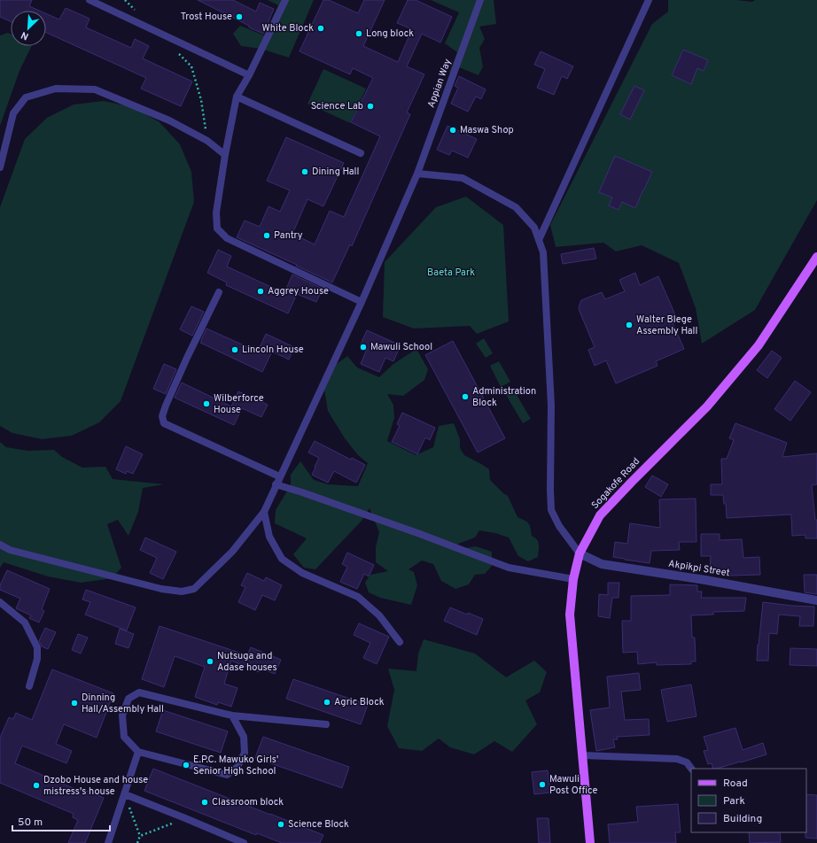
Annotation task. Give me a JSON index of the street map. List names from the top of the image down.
{
  "streets": {
    "main road": ["Sogakofe Road"],
    "street": ["Akpikpi Street"],
    "lane": ["Appian Way"]
  },
  "crossings": [
    ["Sogakofe Road", "Akpikpi Street"]
  ],
  "parks": ["Baeta Park"],
  "places": [
    "Trost House",
    "White Block",
    "Long block",
    "Science Lab",
    "Maswa Shop",
    "Dining Hall",
    "Pantry",
    "Aggrey House",
    "Walter Blege Assembly Hall",
    "Mawuli School",
    "Lincoln House",
    "Administration Block",
    "Wilberforce House",
    "Nutsuga and Adase houses",
    "Agric Block",
    "Dinning Hall/Assembly Hall",
    "E.P.C. Mawuko Girls' Senior High School",
    "Mawuli Post Office",
    "Dzobo House and house mistress's house",
    "Classroom block",
    "Science Block"
  ],
  "legend": ["Road", "Park", "Building"],
  "scale_bar": "50 m",
  "north": "bottom left"
}
